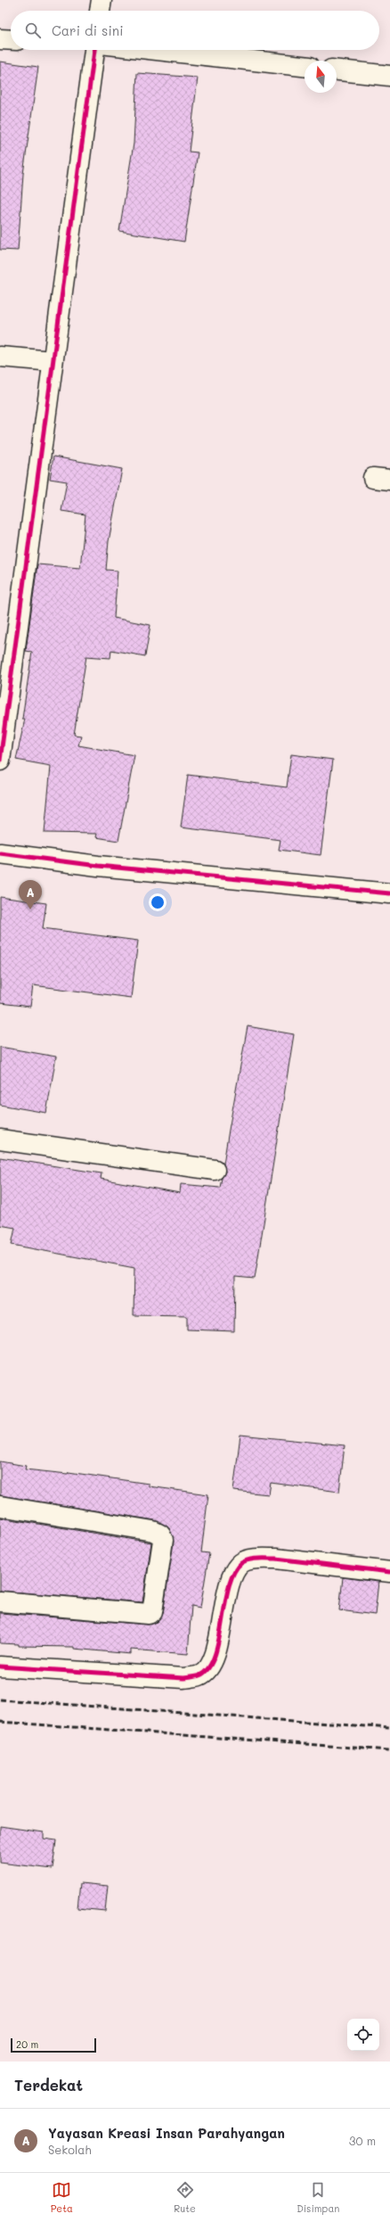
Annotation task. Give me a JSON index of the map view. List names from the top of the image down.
{
  "scale_bar": "20 m",
  "north": "top",
  "page": {
    "search": "Cari di sini",
    "pins": "A",
    "scale": "20 m",
    "heading": "Terdekat",
    "list": [
      {
        "mark": "A",
        "name": "Yayasan Kreasi Insan Parahyangan",
        "note": "Sekolah",
        "value": "30 m"
      }
    ],
    "nav": ["Peta", "Rute", "Disimpan"]
  }
}
